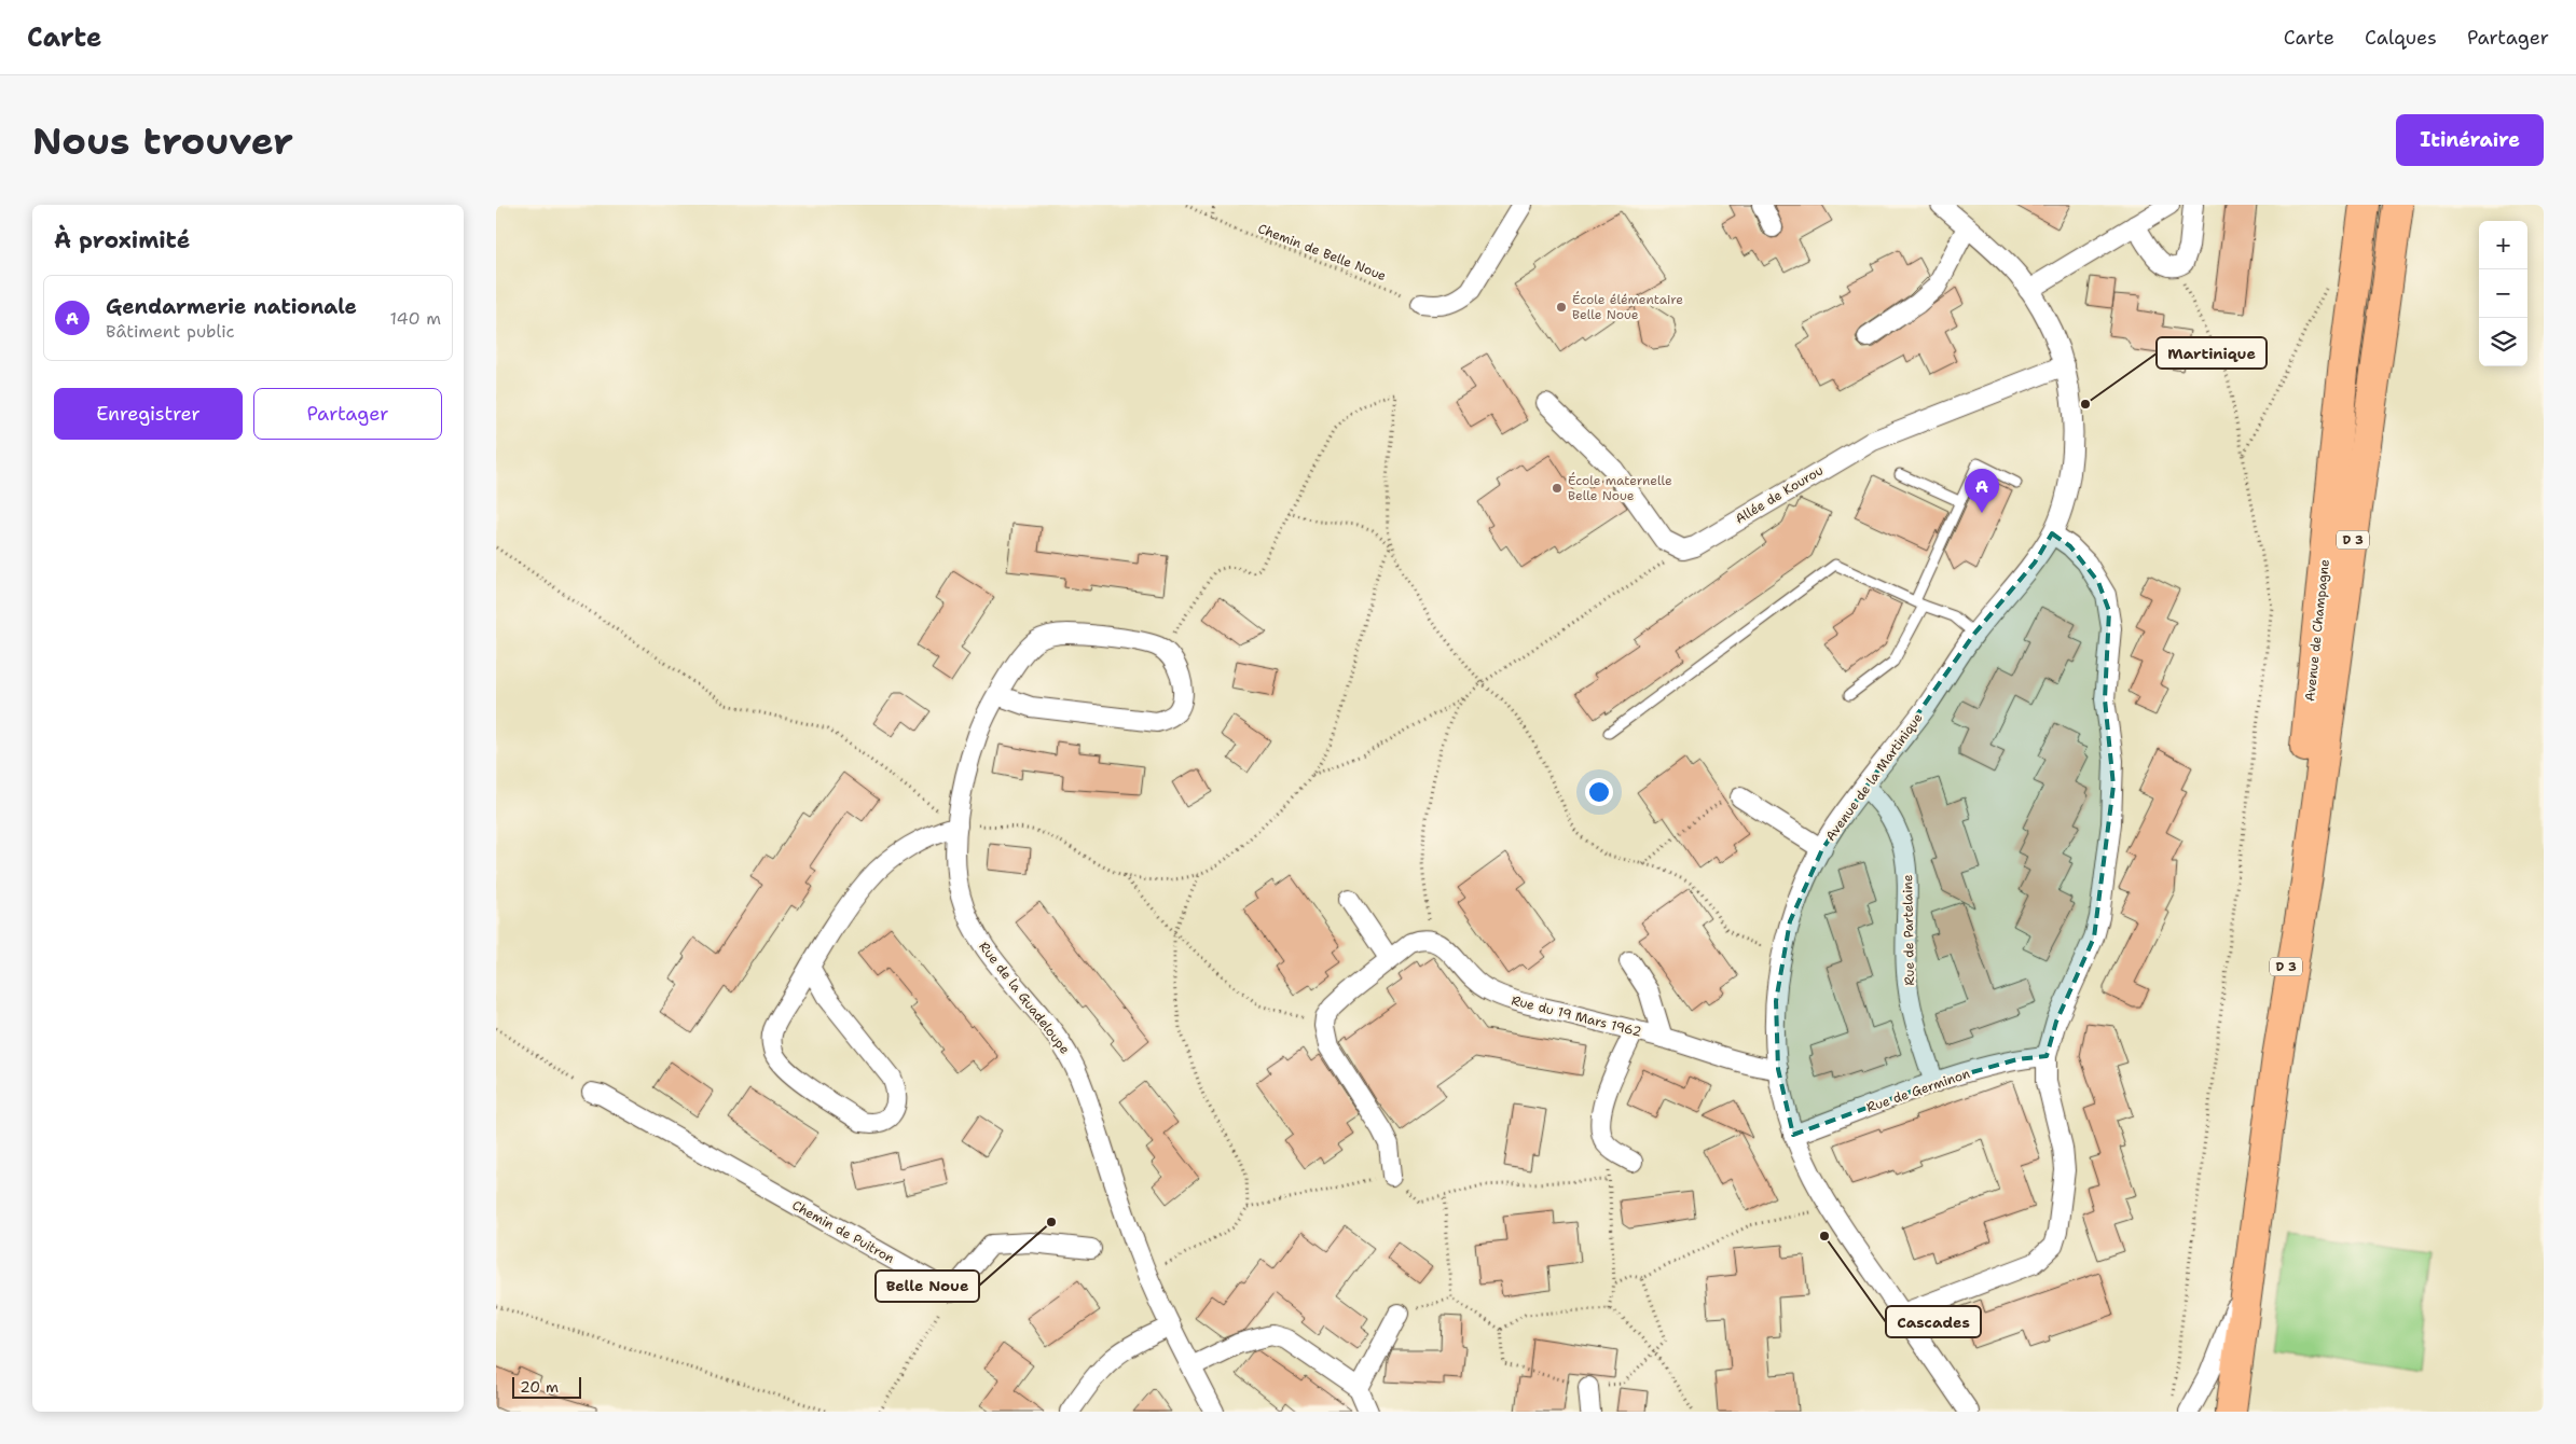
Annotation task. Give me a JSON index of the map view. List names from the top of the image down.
{
  "streets": {
    "main road": ["D 3", "Avenue de Champagne"],
    "street": [
      "Allée de Kourou",
      "Avenue de la Martinique",
      "Rue de Partelaine",
      "Rue de la Guadeloupe",
      "Rue du 19 Mars 1962",
      "Rue de Germinon",
      "Chemin de Puitron"
    ],
    "path": ["Chemin de Belle Noue"]
  },
  "crossings": [
    ["Allée de Kourou", "Avenue de la Martinique"],
    ["D 3", "Avenue de Champagne"],
    ["Avenue de la Martinique", "Rue de Partelaine"],
    ["Avenue de la Martinique", "Rue du 19 Mars 1962"],
    ["Avenue de la Martinique", "Rue de Germinon"],
    ["Rue de Partelaine", "Rue de Germinon"]
  ],
  "places": [
    "École élémentaire Belle Noue",
    "Martinique",
    "École maternelle Belle Noue",
    "Belle Noue",
    "Cascades"
  ],
  "scale_bar": "20 m",
  "page": {
    "header": "Carte",
    "nav": ["Carte", "Calques", "Partager"],
    "buttons": [
      "Itinéraire",
      ["Enregistrer", "Partager"]
    ],
    "title": "Nous trouver",
    "heading": "À proximité",
    "map_buttons": ["+", "−"],
    "list": [
      {
        "mark": "A",
        "name": "Gendarmerie nationale",
        "note": "Bâtiment public",
        "value": "140 m"
      }
    ],
    "pins": "A",
    "scale": "20 m"
  }
}
